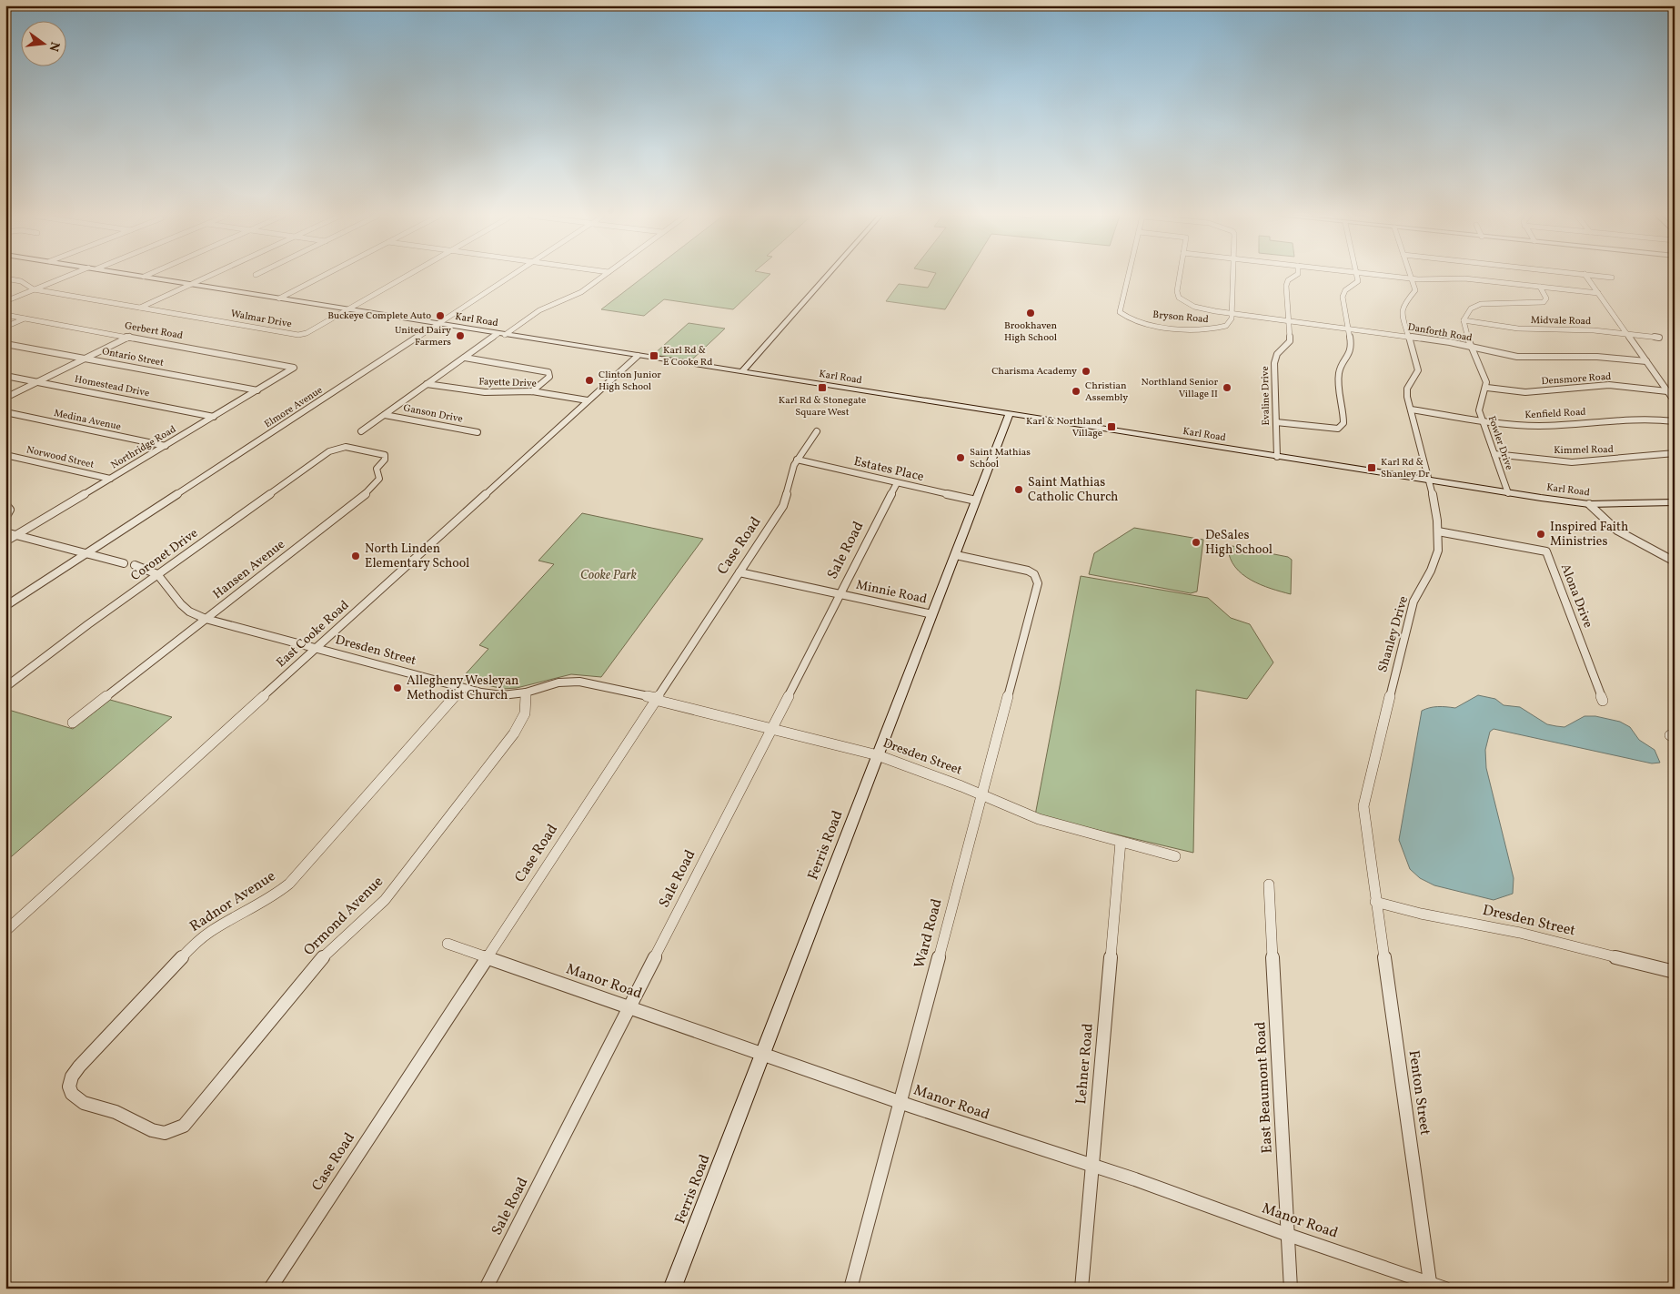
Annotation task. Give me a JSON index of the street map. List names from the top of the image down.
{
  "streets": {
    "main road": ["Karl Road", "Ferris Road"],
    "street": [
      "Bryson Road",
      "Walmar Drive",
      "Midvale Road",
      "Gerbert Road",
      "Danforth Road",
      "Ontario Street",
      "Densmore Road",
      "Fayette Drive",
      "Homestead Drive",
      "Evaline Drive",
      "Elmore Avenue",
      "Ganson Drive",
      "Kenfield Road",
      "Medina Avenue",
      "Fowler Drive",
      "Northridge Road",
      "Kimmel Road",
      "Norwood Street",
      "Estates Place",
      "Case Road",
      "Sale Road",
      "Coronet Drive",
      "Hansen Avenue",
      "Minnie Road",
      "Alona Drive",
      "East Cooke Road",
      "Shanley Drive",
      "Dresden Street",
      "Radnor Avenue",
      "Ormond Avenue",
      "Ward Road",
      "Manor Road",
      "Lehner Road",
      "East Beaumont Road",
      "Fenton Street"
    ]
  },
  "crossings": [
    ["Bryson Road", "Danforth Road"],
    ["Walmar Drive", "Karl Road"],
    ["Karl Road", "Evaline Drive"],
    ["Karl Road", "Elmore Avenue"],
    ["Karl Road", "Fowler Drive"],
    ["Karl Road", "East Cooke Road"],
    ["Karl Road", "Shanley Drive"],
    ["Karl Road", "Ferris Road"],
    ["Gerbert Road", "Northridge Road"],
    ["Danforth Road", "Evaline Drive"],
    ["Danforth Road", "Shanley Drive"],
    ["Ontario Street", "Northridge Road"],
    ["Densmore Road", "Fowler Drive"],
    ["Fayette Drive", "East Cooke Road"],
    ["Homestead Drive", "Northridge Road"],
    ["Kenfield Road", "Fowler Drive"],
    ["Kenfield Road", "Shanley Drive"],
    ["Medina Avenue", "Northridge Road"],
    ["Fowler Drive", "Kimmel Road"],
    ["Northridge Road", "Norwood Street"],
    ["Estates Place", "Case Road"],
    ["Estates Place", "Sale Road"],
    ["Estates Place", "Ferris Road"],
    ["Case Road", "Minnie Road"],
    ["Case Road", "Dresden Street"],
    ["Case Road", "Manor Road"],
    ["Sale Road", "Minnie Road"],
    ["Sale Road", "Dresden Street"],
    ["Sale Road", "Manor Road"],
    ["Coronet Drive", "Hansen Avenue"],
    ["Coronet Drive", "Dresden Street"],
    ["Hansen Avenue", "Dresden Street"],
    ["Minnie Road", "Ferris Road"],
    ["Alona Drive", "Shanley Drive"],
    ["East Cooke Road", "Dresden Street"],
    ["Shanley Drive", "Dresden Street"],
    ["Shanley Drive", "Fenton Street"],
    ["Dresden Street", "Ferris Road"],
    ["Dresden Street", "Radnor Avenue"],
    ["Dresden Street", "Ormond Avenue"],
    ["Dresden Street", "Ward Road"],
    ["Dresden Street", "Lehner Road"],
    ["Dresden Street", "Fenton Street"],
    ["Ferris Road", "Ward Road"],
    ["Ferris Road", "Manor Road"],
    ["Ward Road", "Manor Road"],
    ["Manor Road", "Lehner Road"],
    ["Manor Road", "East Beaumont Road"],
    ["Manor Road", "Fenton Street"]
  ],
  "parks": ["Cooke Park"],
  "places": {
    "other": [
      "Brookhaven High School",
      "Buckeye Complete Auto",
      "United Dairy Farmers",
      "Charisma Academy",
      "Clinton Junior High School",
      "Northland Senior Village II",
      "Christian Assembly",
      "Saint Mathias School",
      "Saint Mathias Catholic Church",
      "Inspired Faith Ministries",
      "DeSales High School",
      "North Linden Elementary School",
      "Allegheny Wesleyan Methodist Church"
    ],
    "transit": [
      "Karl Rd & E Cooke Rd",
      "Karl Rd & Stonegate Square West",
      "Karl & Northland Village",
      "Karl Rd & Shanley Dr"
    ]
  },
  "north": "right"
}
